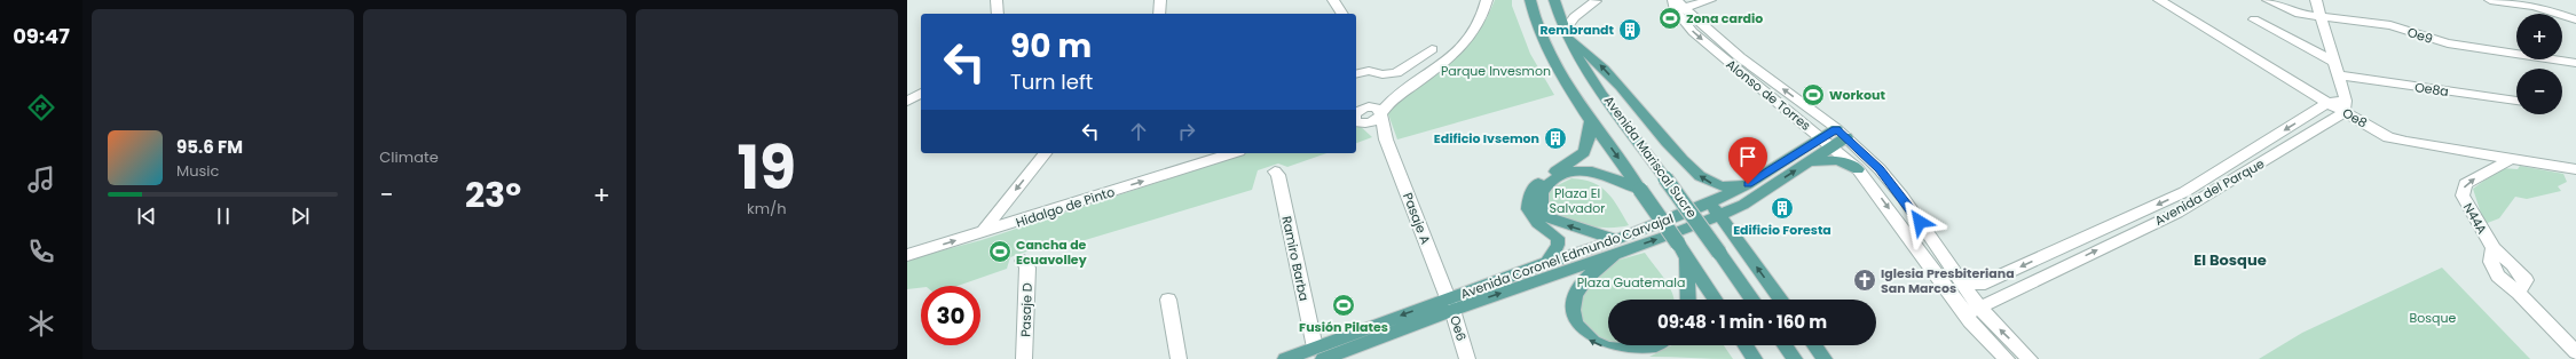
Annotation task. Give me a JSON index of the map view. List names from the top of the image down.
{
  "streets": {
    "main road": ["Avenida Mariscal Sucre", "Avenida Coronel Edmundo Carvajal"],
    "street": [
      "Oe9",
      "Oe8a",
      "Alonso de Torres",
      "Oe8",
      "Avenida del Parque",
      "Hidalgo de Pinto",
      "Pasaje A",
      "N44A",
      "Ramiro Barba",
      "Pasaje D",
      "Oe6"
    ]
  },
  "crossings": [
    ["Alonso de Torres", "Avenida del Parque"],
    ["Alonso de Torres", "Avenida Coronel Edmundo Carvajal"],
    ["Oe8", "Avenida del Parque"],
    ["Oe8", "N44A"],
    ["Avenida Mariscal Sucre", "Avenida Coronel Edmundo Carvajal"],
    ["Pasaje A", "Avenida Coronel Edmundo Carvajal"],
    ["Pasaje A", "Oe6"],
    ["Avenida Coronel Edmundo Carvajal", "Ramiro Barba"],
    ["Avenida Coronel Edmundo Carvajal", "Oe6"]
  ],
  "one_way": ["Hidalgo de Pinto"],
  "districts": ["El Bosque"],
  "parks": [
    "Parque Invesmon",
    "Plaza El Salvador",
    "Plaza Guatemala",
    "Bosque"
  ],
  "places": {
    "sports": [
      "Zona cardio",
      "Workout",
      "Cancha de Ecuavolley",
      "Fusión Pilates"
    ],
    "building": ["Rembrandt", "Edificio Ivsemon", "Edificio Foresta"],
    "church": ["Iglesia Presbiteriana San Marcos"]
  },
  "page": {
    "tabs": "09:47",
    "tile": [
      "Climate",
      ["19", "km/h"]
    ],
    "map_buttons": ["+", "−"],
    "turn": ["90 m", "Turn left"],
    "song": ["95.6 FM", "Music"],
    "heat": ["−", "23°", "+"],
    "limit": "30",
    "trip": "09:48 · 1 min · 160 m"
  }
}
